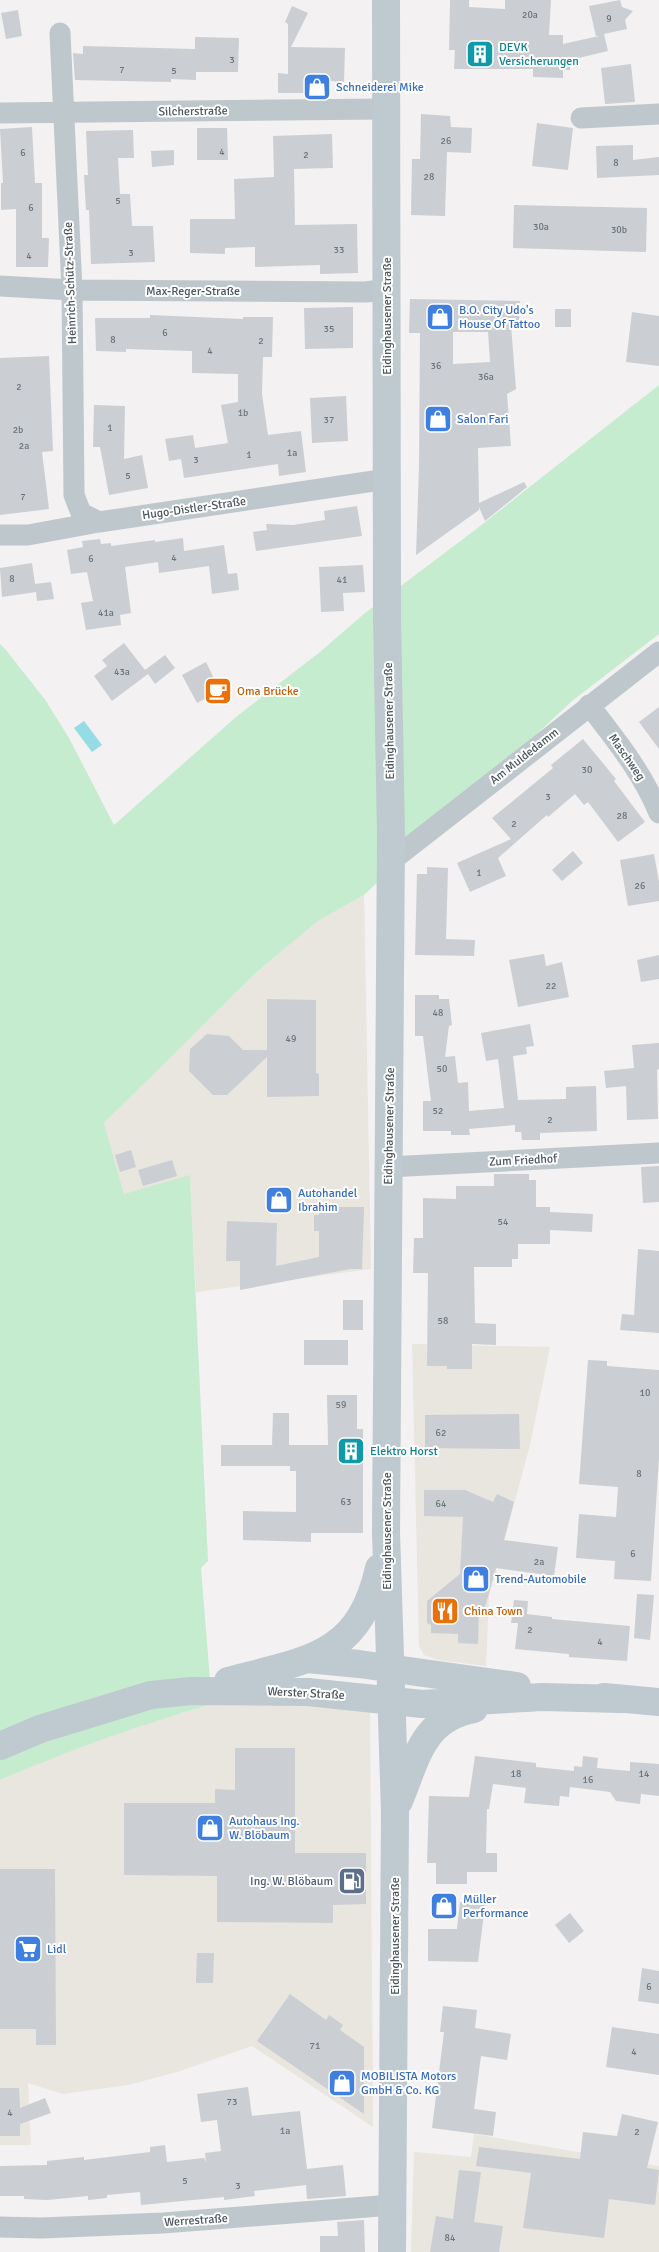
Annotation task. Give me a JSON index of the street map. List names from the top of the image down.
{
  "streets": {
    "main road": ["Eidinghausener Straße", "Werster Straße"],
    "street": [
      "Silcherstraße",
      "Heinrich-Schütz-Straße",
      "Max-Reger-Straße",
      "Hugo-Distler-Straße",
      "Am Muldedamm",
      "Maschweg",
      "Zum Friedhof",
      "Werrestraße"
    ]
  },
  "crossings": [
    ["Silcherstraße", "Heinrich-Schütz-Straße"],
    ["Silcherstraße", "Eidinghausener Straße"],
    ["Heinrich-Schütz-Straße", "Max-Reger-Straße"],
    ["Heinrich-Schütz-Straße", "Hugo-Distler-Straße"],
    ["Max-Reger-Straße", "Eidinghausener Straße"],
    ["Eidinghausener Straße", "Hugo-Distler-Straße"],
    ["Eidinghausener Straße", "Am Muldedamm"],
    ["Eidinghausener Straße", "Zum Friedhof"],
    ["Eidinghausener Straße", "Werster Straße"],
    ["Eidinghausener Straße", "Werrestraße"],
    ["Am Muldedamm", "Maschweg"]
  ],
  "places": {
    "building": ["DEVK Versicherungen", "Elektro Horst"],
    "shop": [
      "Schneiderei Mike",
      "B.O. City Udo's House Of Tattoo",
      "Salon Fari",
      "Autohandel Ibrahim",
      "Trend-Automobile",
      "Autohaus Ing. W. Blöbaum",
      "Müller Performance",
      "MOBILISTA Motors GmbH & Co. KG"
    ],
    "cafe": ["Oma Brücke"],
    "restaurant": ["China Town"],
    "fuel station": ["Ing. W. Blöbaum"],
    "supermarket": ["Lidl"]
  },
  "house_numbers": [
    "20a",
    "9",
    "3",
    "7",
    "5",
    "26",
    "4",
    "6",
    "2",
    "8",
    "28",
    "5",
    "6",
    "30a",
    "30b",
    "33",
    "3",
    "4",
    "35",
    "6",
    "8",
    "2",
    "4",
    "36",
    "36a",
    "2",
    "1b",
    "37",
    "1",
    "2b",
    "2a",
    "1a",
    "1",
    "3",
    "5",
    "7",
    "4",
    "6",
    "8",
    "41",
    "41a",
    "43a",
    "30",
    "3",
    "28",
    "2",
    "1",
    "26",
    "22",
    "48",
    "49",
    "50",
    "52",
    "2",
    "54",
    "58",
    "10",
    "59",
    "62",
    "8",
    "63",
    "64",
    "6",
    "2a",
    "2",
    "4",
    "18",
    "14",
    "16",
    "6",
    "71",
    "4",
    "73",
    "4",
    "1a",
    "2",
    "5",
    "3",
    "84"
  ]
}
